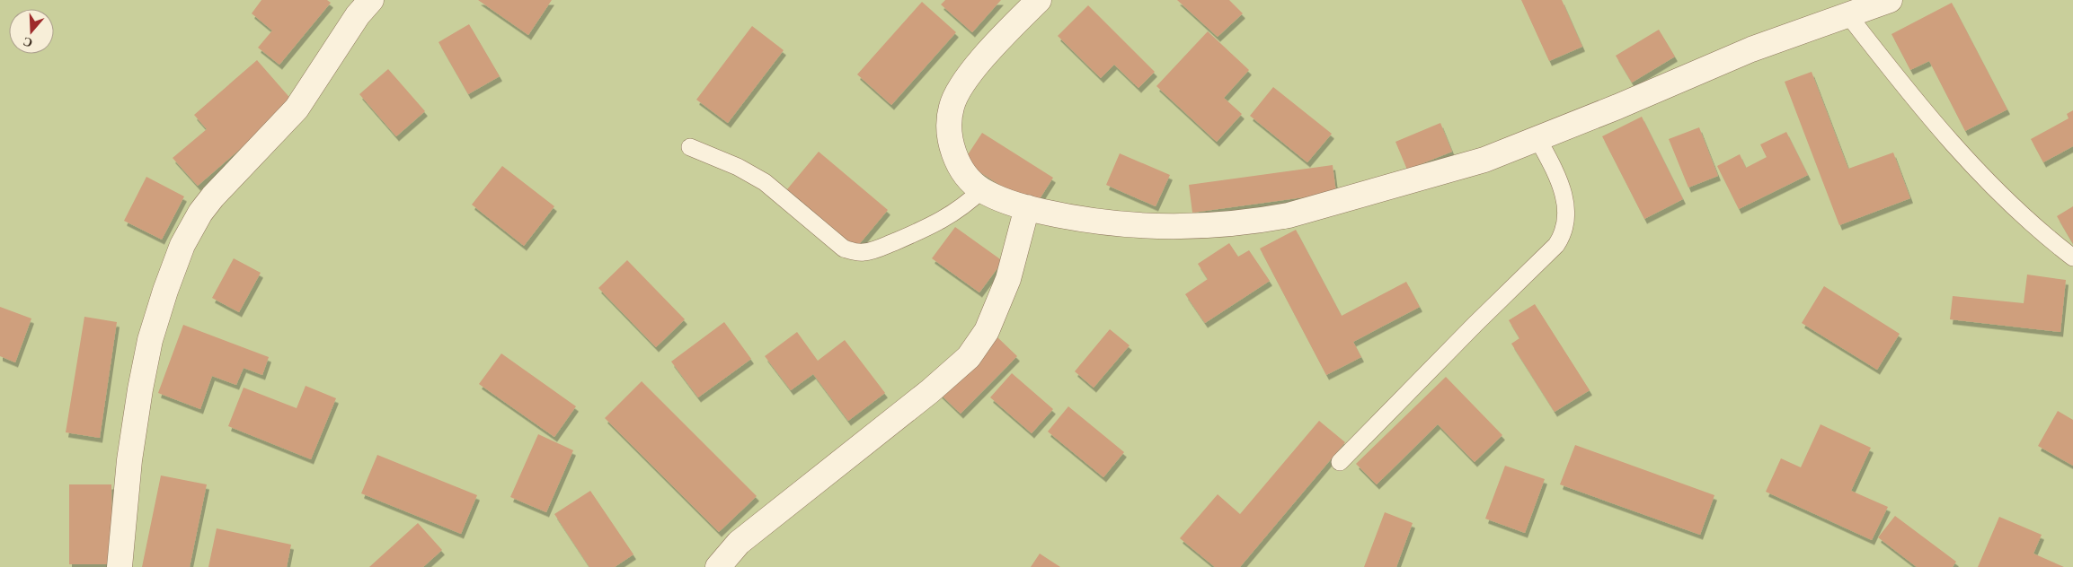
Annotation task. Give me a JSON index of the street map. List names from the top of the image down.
{
  "north": "bottom"
}
